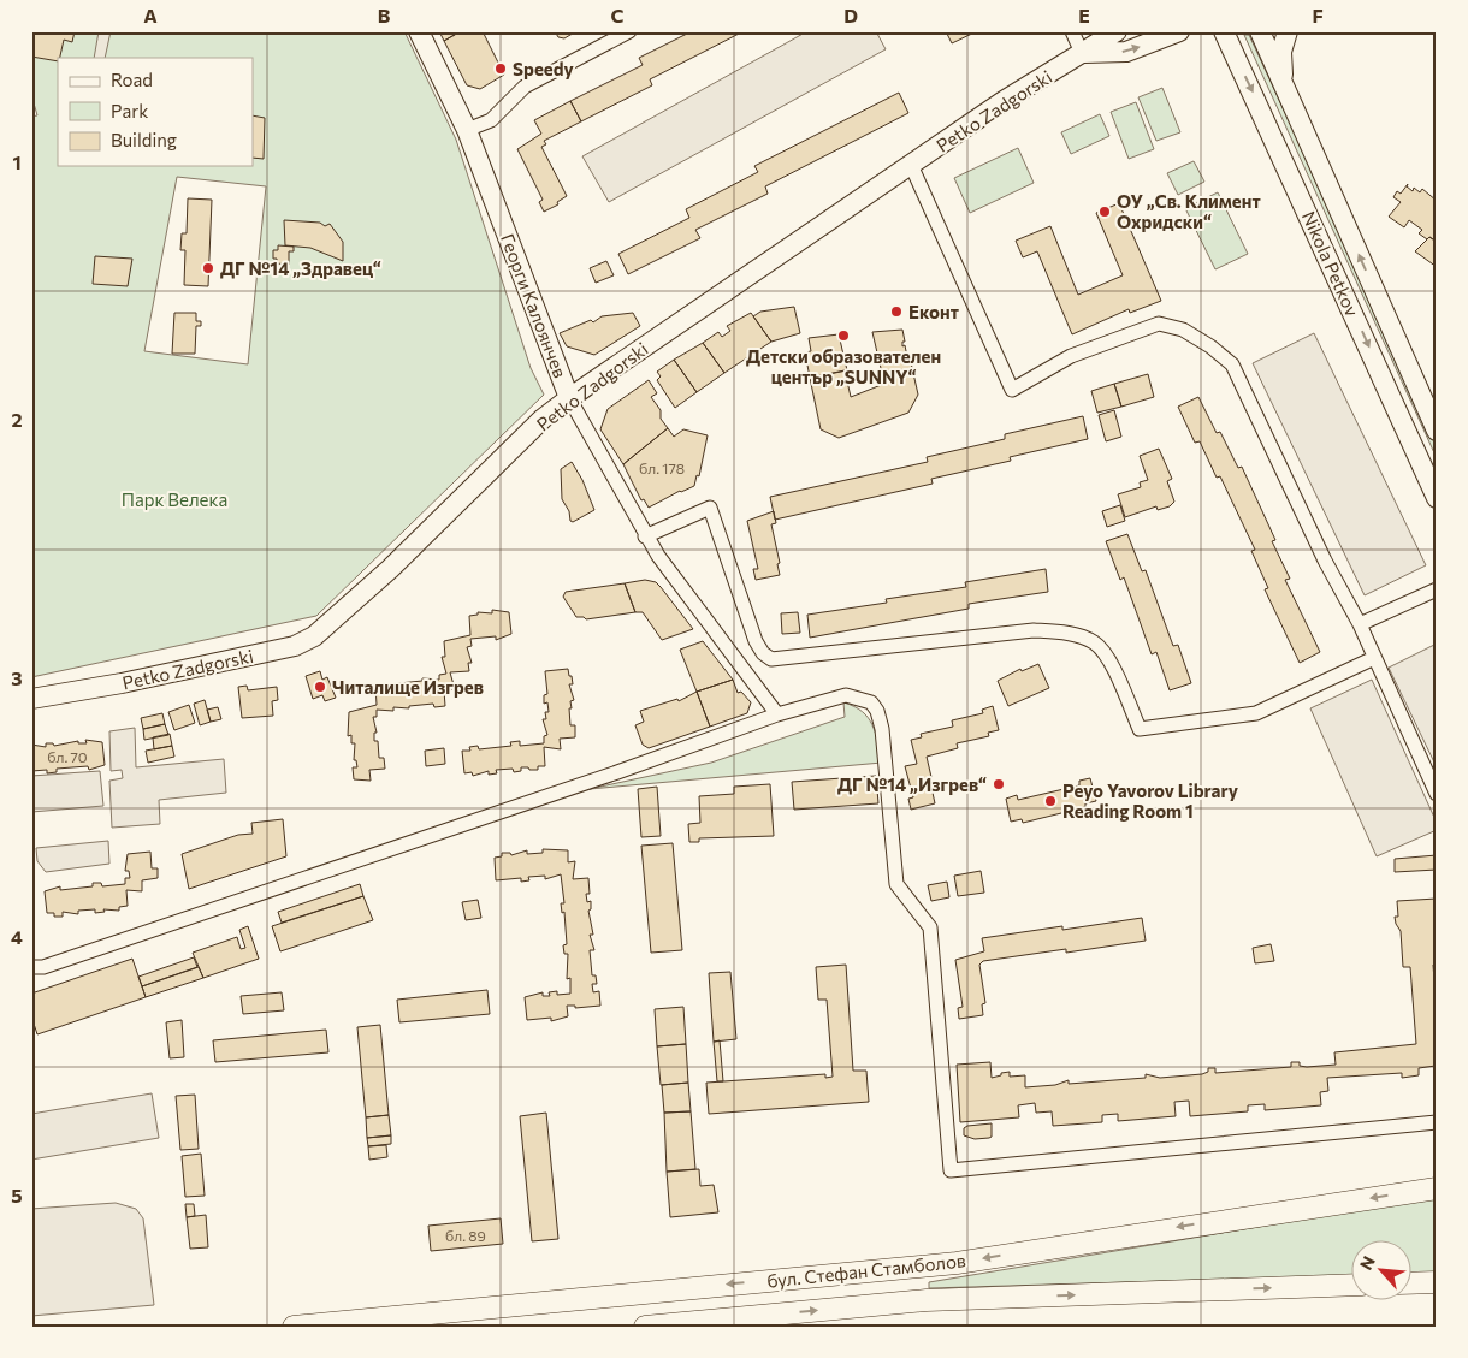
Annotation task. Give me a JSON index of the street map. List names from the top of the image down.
{
  "streets": {
    "main road": ["бул. Стефан Стамболов"],
    "street": ["Petko Zadgorski", "Nikola Petkov", "Георги Калоянчев"]
  },
  "crossings": [
    ["Petko Zadgorski", "Георги Калоянчев"]
  ],
  "parks": ["Парк Велека"],
  "places": [
    "Speedy",
    "ОУ „Св. Климент Охридски“",
    "ДГ №14 „Здравец“",
    "Еконт",
    "Детски образователен център „SUNNY“",
    "Читалище Изгрев",
    "ДГ №14 „Изгрев“",
    "Peyo Yavorov Library Reading Room 1"
  ],
  "house_numbers": ["бл. 178", "бл. 70", "бл. 89"],
  "legend": ["Road", "Park", "Building"],
  "north": "top left",
  "grid": {
    "columns": [
      "A",
      "B",
      "C",
      "D",
      "E",
      "F"
    ],
    "rows": [
      "1",
      "2",
      "3",
      "4",
      "5"
    ]
  }
}
